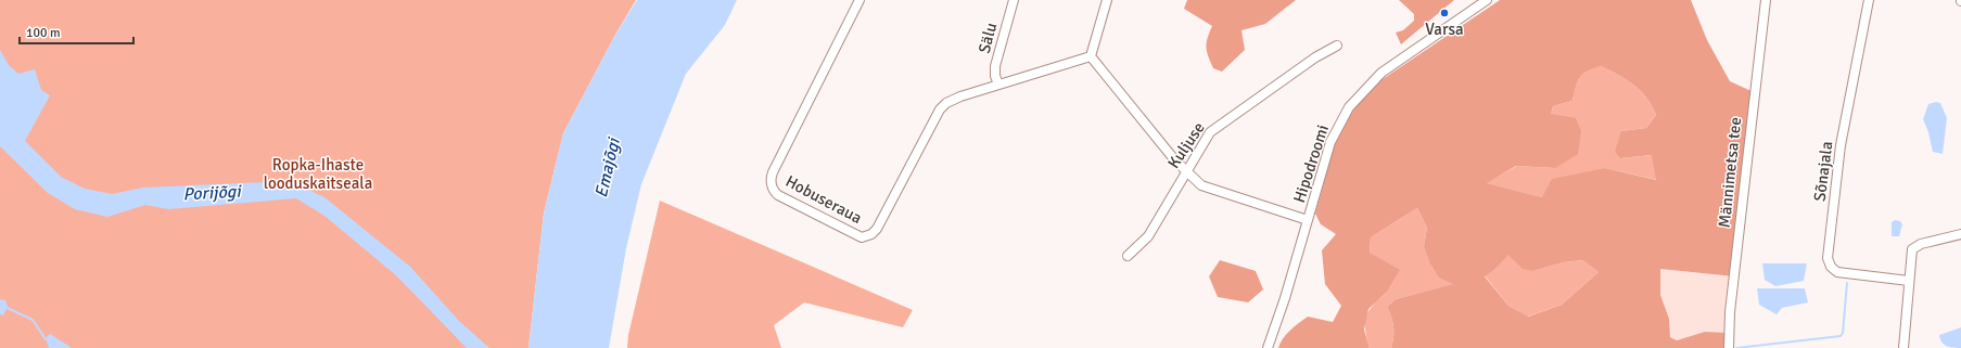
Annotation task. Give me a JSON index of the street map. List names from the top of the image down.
{
  "streets": {
    "street": [
      "Sälu",
      "Kuljuse",
      "Hipodroomi",
      "Sõnajala",
      "Männimetsa tee",
      "Hobuseraua"
    ]
  },
  "crossings": [
    ["Sälu", "Hobuseraua"]
  ],
  "water": ["Emajõgi", "Porijõgi"],
  "parks": ["Ropka-Ihaste looduskaitseala"],
  "places": ["Varsa"],
  "scale_bar": "100 m"
}
